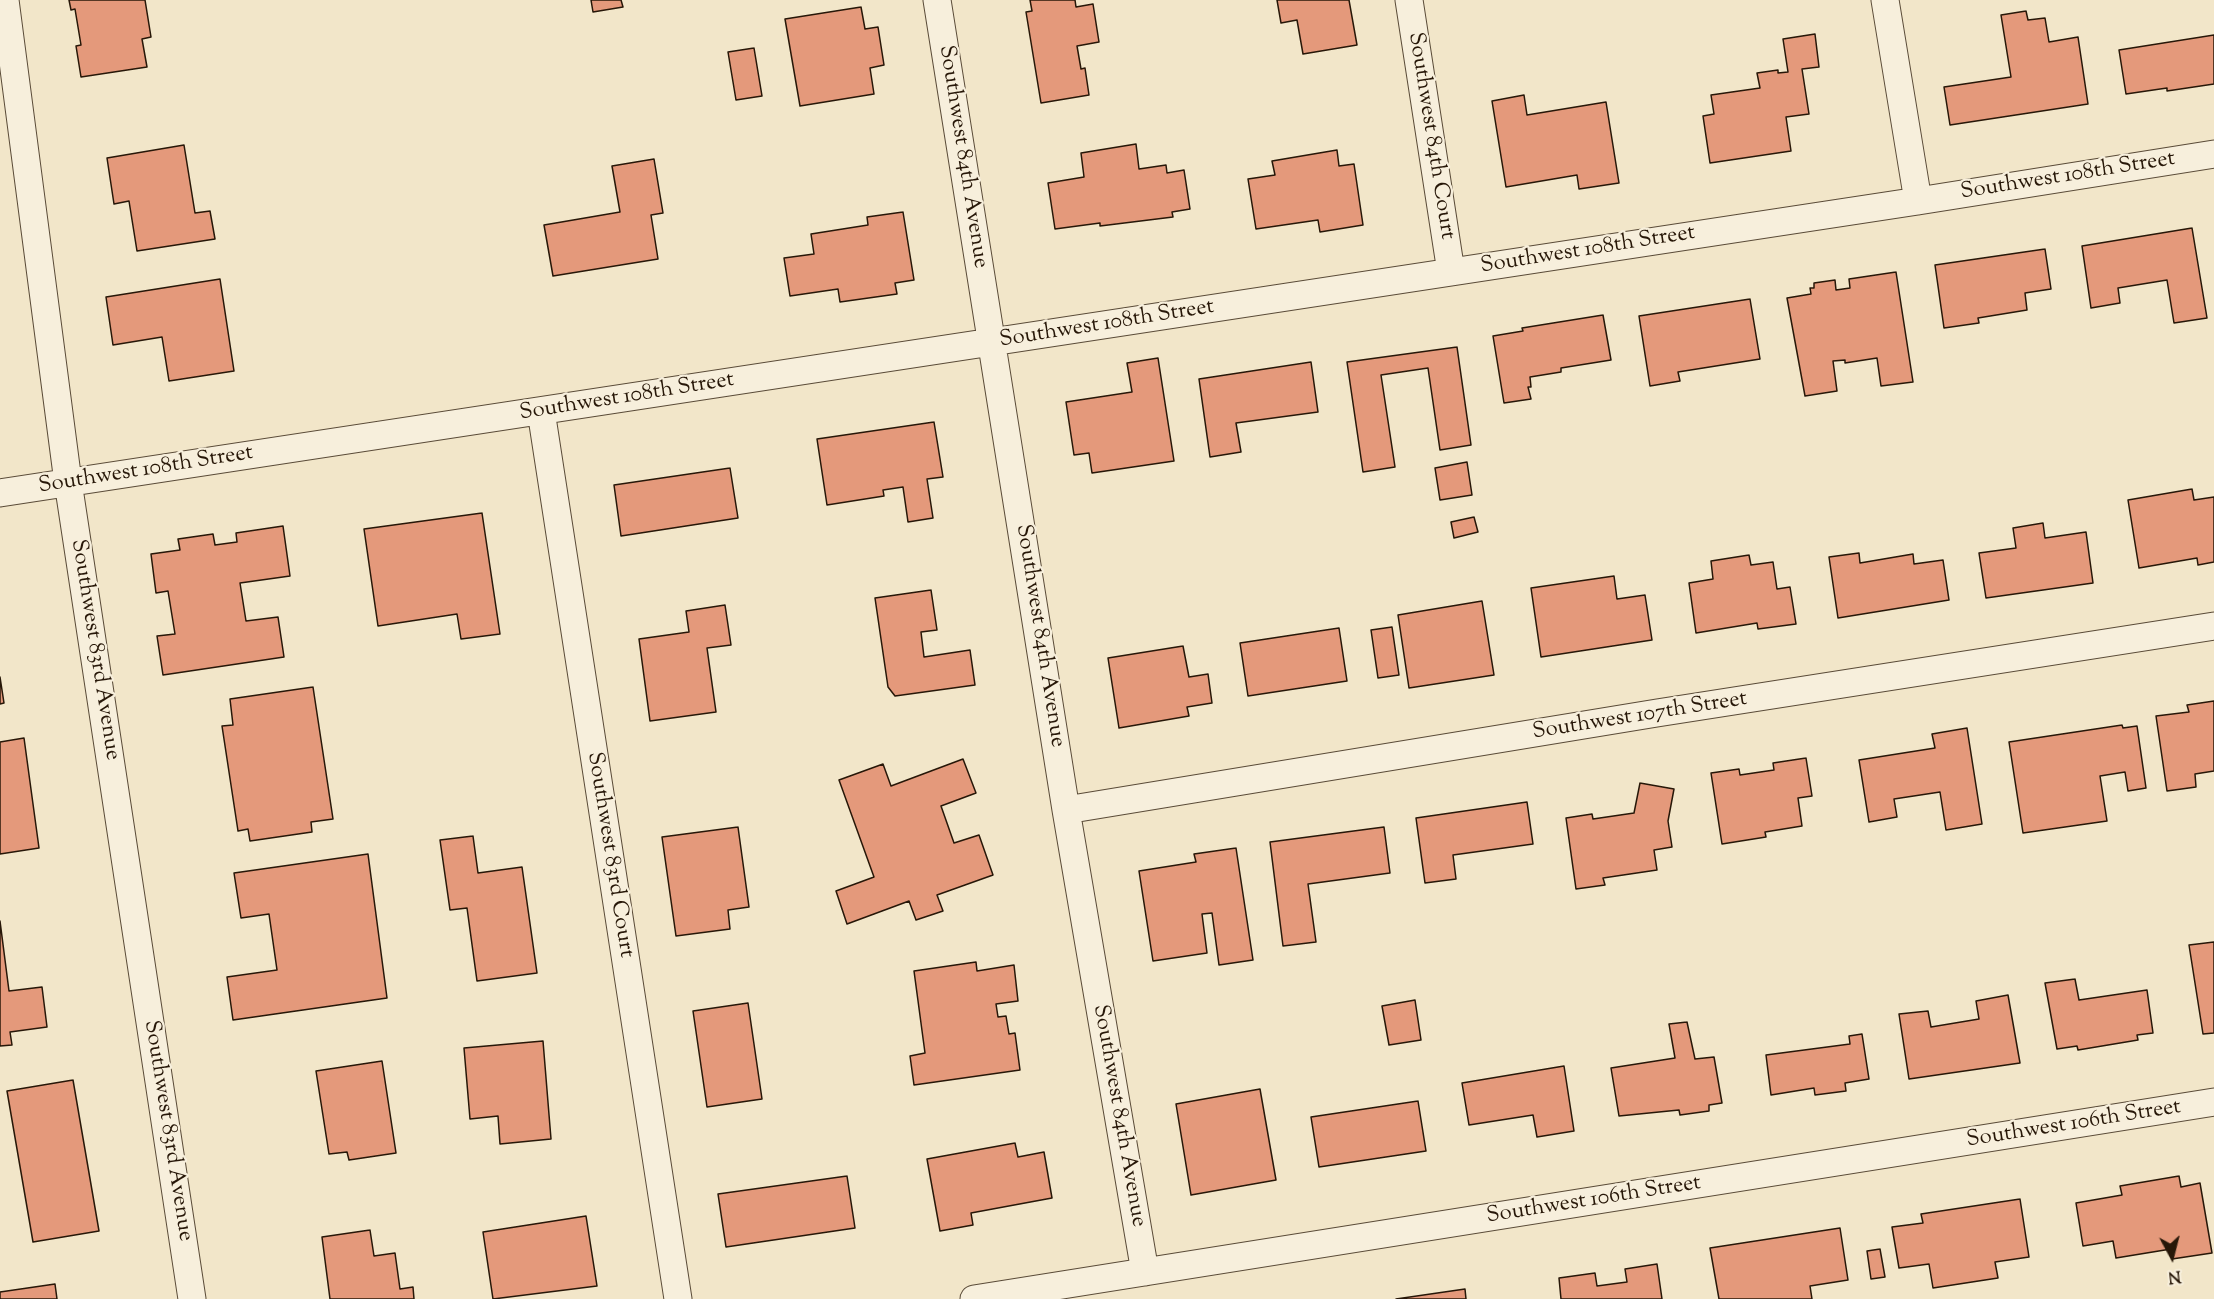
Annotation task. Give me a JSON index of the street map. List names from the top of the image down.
{
  "streets": {
    "street": [
      "Southwest 84th Court",
      "Southwest 84th Avenue",
      "Southwest 108th Street",
      "Southwest 83rd Avenue",
      "Southwest 107th Street",
      "Southwest 83rd Court",
      "Southwest 106th Street"
    ]
  },
  "crossings": [
    ["Southwest 84th Court", "Southwest 108th Street"],
    ["Southwest 84th Avenue", "Southwest 108th Street"],
    ["Southwest 84th Avenue", "Southwest 107th Street"],
    ["Southwest 84th Avenue", "Southwest 106th Street"],
    ["Southwest 108th Street", "Southwest 83rd Avenue"],
    ["Southwest 108th Street", "Southwest 83rd Court"]
  ],
  "north": "bottom"
}
